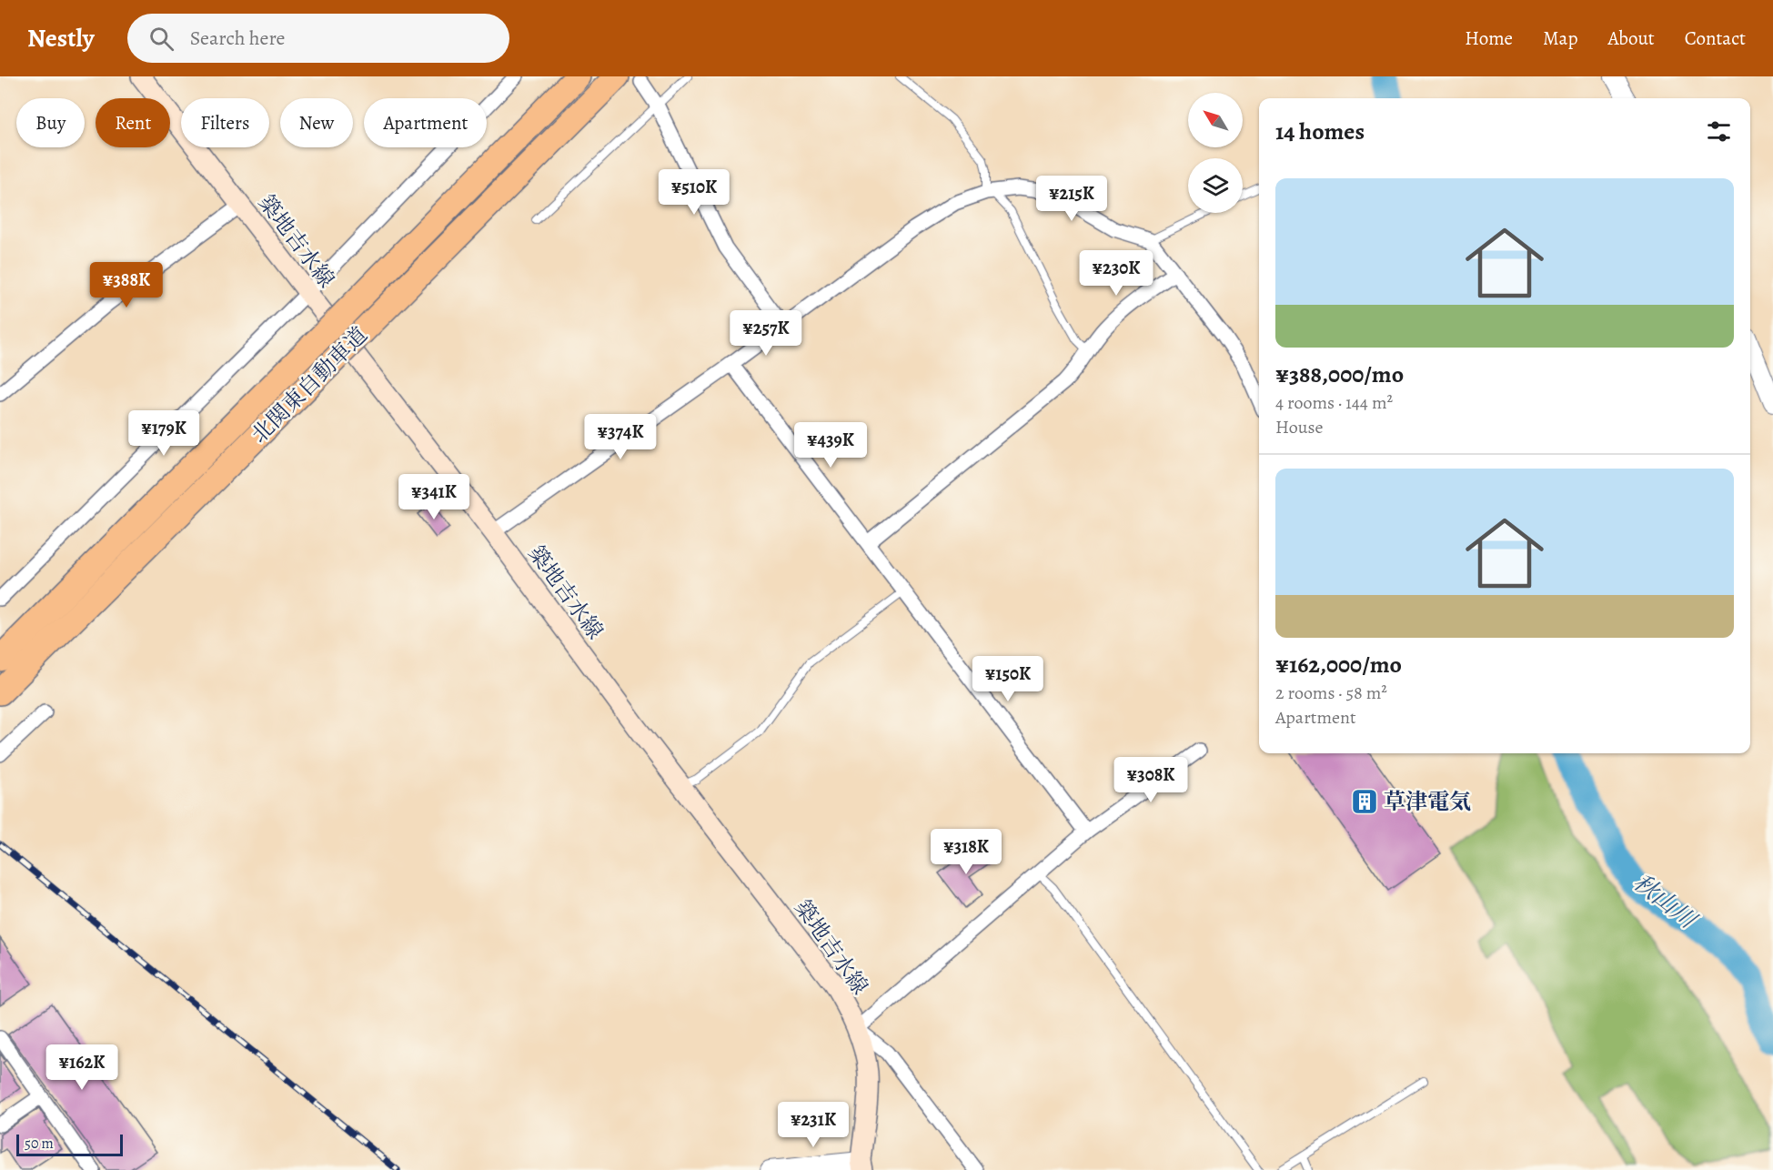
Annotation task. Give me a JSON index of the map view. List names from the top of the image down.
{
  "streets": {
    "highway": ["北関東自動車道"],
    "main road": ["築地吉水線"]
  },
  "water": ["秋山川"],
  "places": {
    "building": ["草津電気"]
  },
  "scale_bar": "50 m",
  "north": "top left",
  "page": {
    "header": "Nestly",
    "search": "Search here",
    "nav": [
      "Home",
      "Map",
      "About",
      "Contact"
    ],
    "chip": [
      "Buy",
      "Rent",
      "Filters",
      "New",
      "Apartment"
    ],
    "heading": "14 homes",
    "list": [
      {
        "name": "¥388,000/mo",
        "note": "4 rooms · 144 m² · House"
      },
      {
        "name": "¥162,000/mo",
        "note": "2 rooms · 58 m² · Apartment"
      }
    ],
    "price": [
      "¥510K",
      "¥215K",
      "¥230K",
      "¥388K",
      "¥257K",
      "¥179K",
      "¥374K",
      "¥439K",
      "¥341K",
      "¥150K",
      "¥308K",
      "¥318K",
      "¥162K",
      "¥231K"
    ],
    "scale": "50 m"
  }
}
